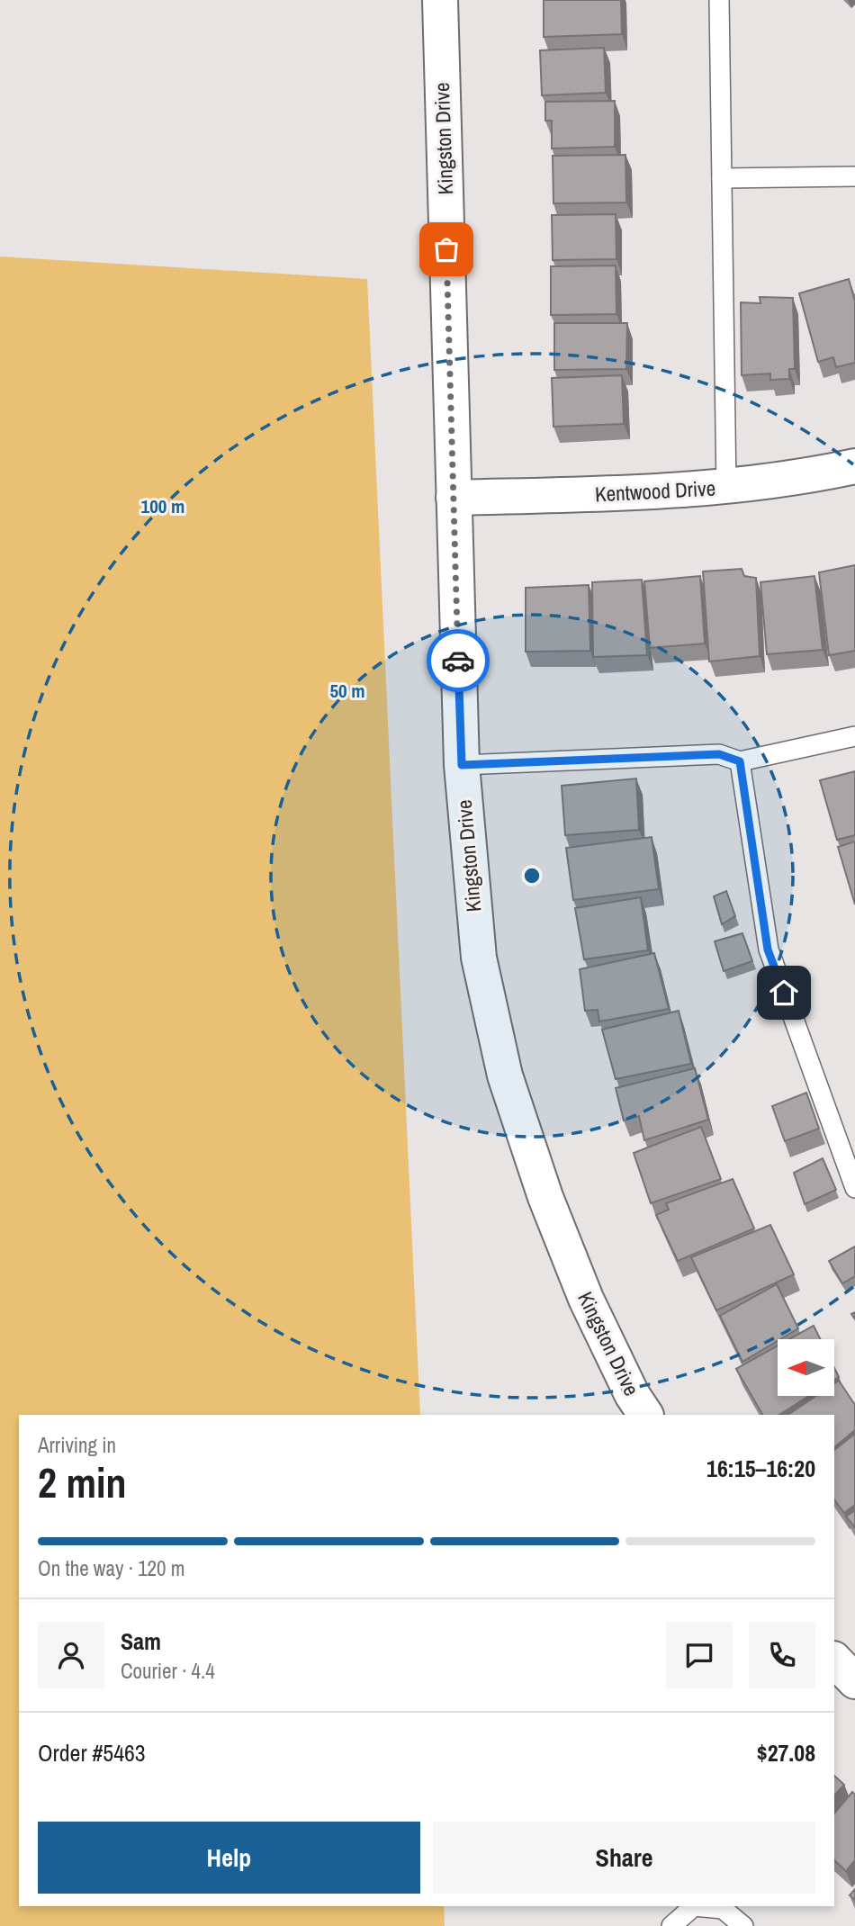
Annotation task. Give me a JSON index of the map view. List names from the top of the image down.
{
  "streets": {
    "street": ["Kingston Drive", "Kentwood Drive"]
  },
  "crossings": [
    ["Kingston Drive", "Kentwood Drive"]
  ],
  "north": "left",
  "page": {
    "heading": ["2 min", "Arriving in", "16:15–16:20"],
    "panel": [
      "Sam",
      "Courier · 4.4",
      "Order #5463",
      "$27.08"
    ],
    "bar": "On the way · 120 m",
    "buttons": ["Help", "Share"]
  },
  "rings": ["100 m", "50 m"]
}
